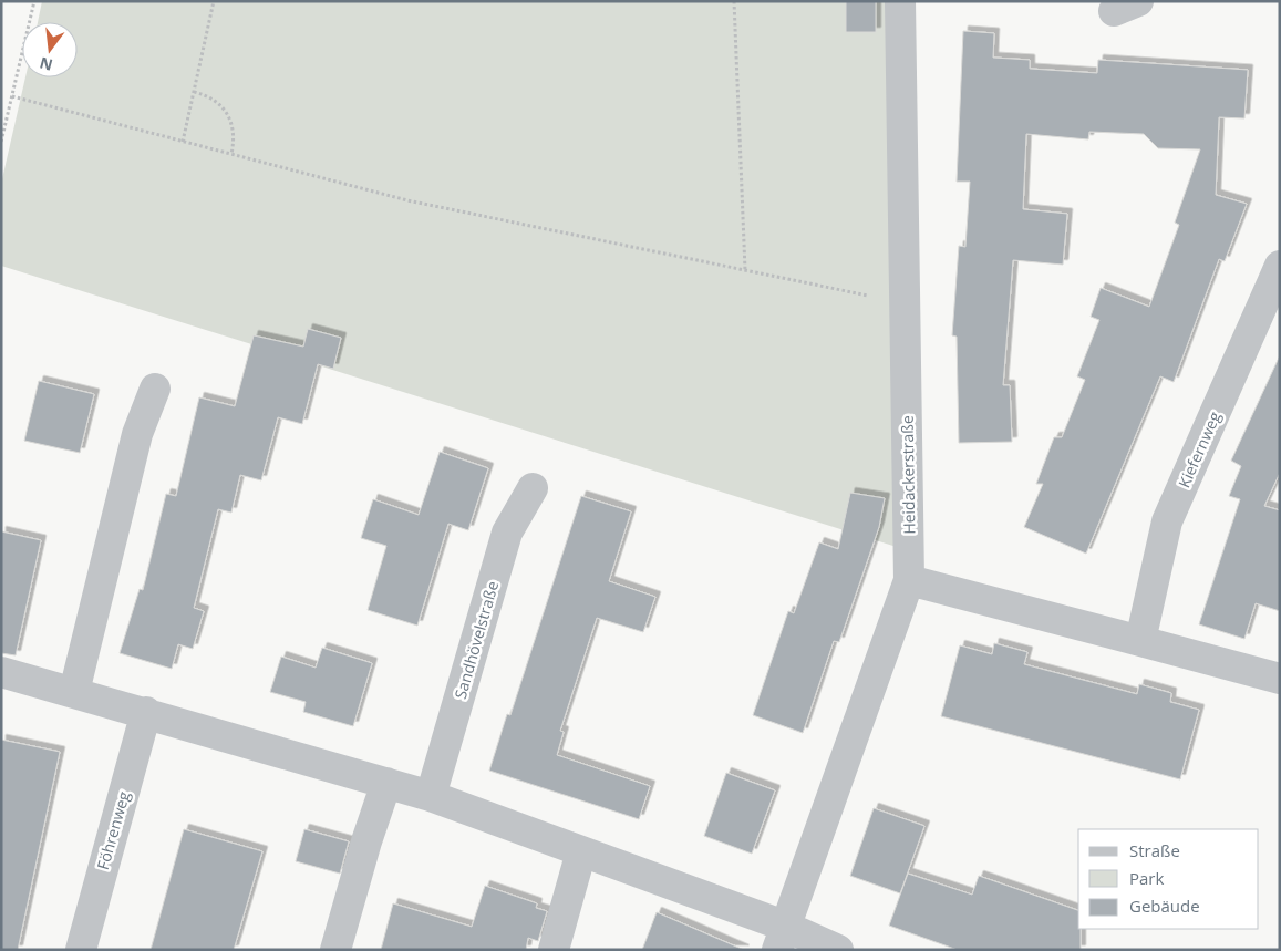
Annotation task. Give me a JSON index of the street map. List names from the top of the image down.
{
  "streets": {
    "street": [
      "Kiefernweg",
      "Heidackerstraße",
      "Sandhövelstraße",
      "Föhrenweg"
    ]
  },
  "legend": ["Straße", "Park", "Gebäude"],
  "north": "bottom"
}
